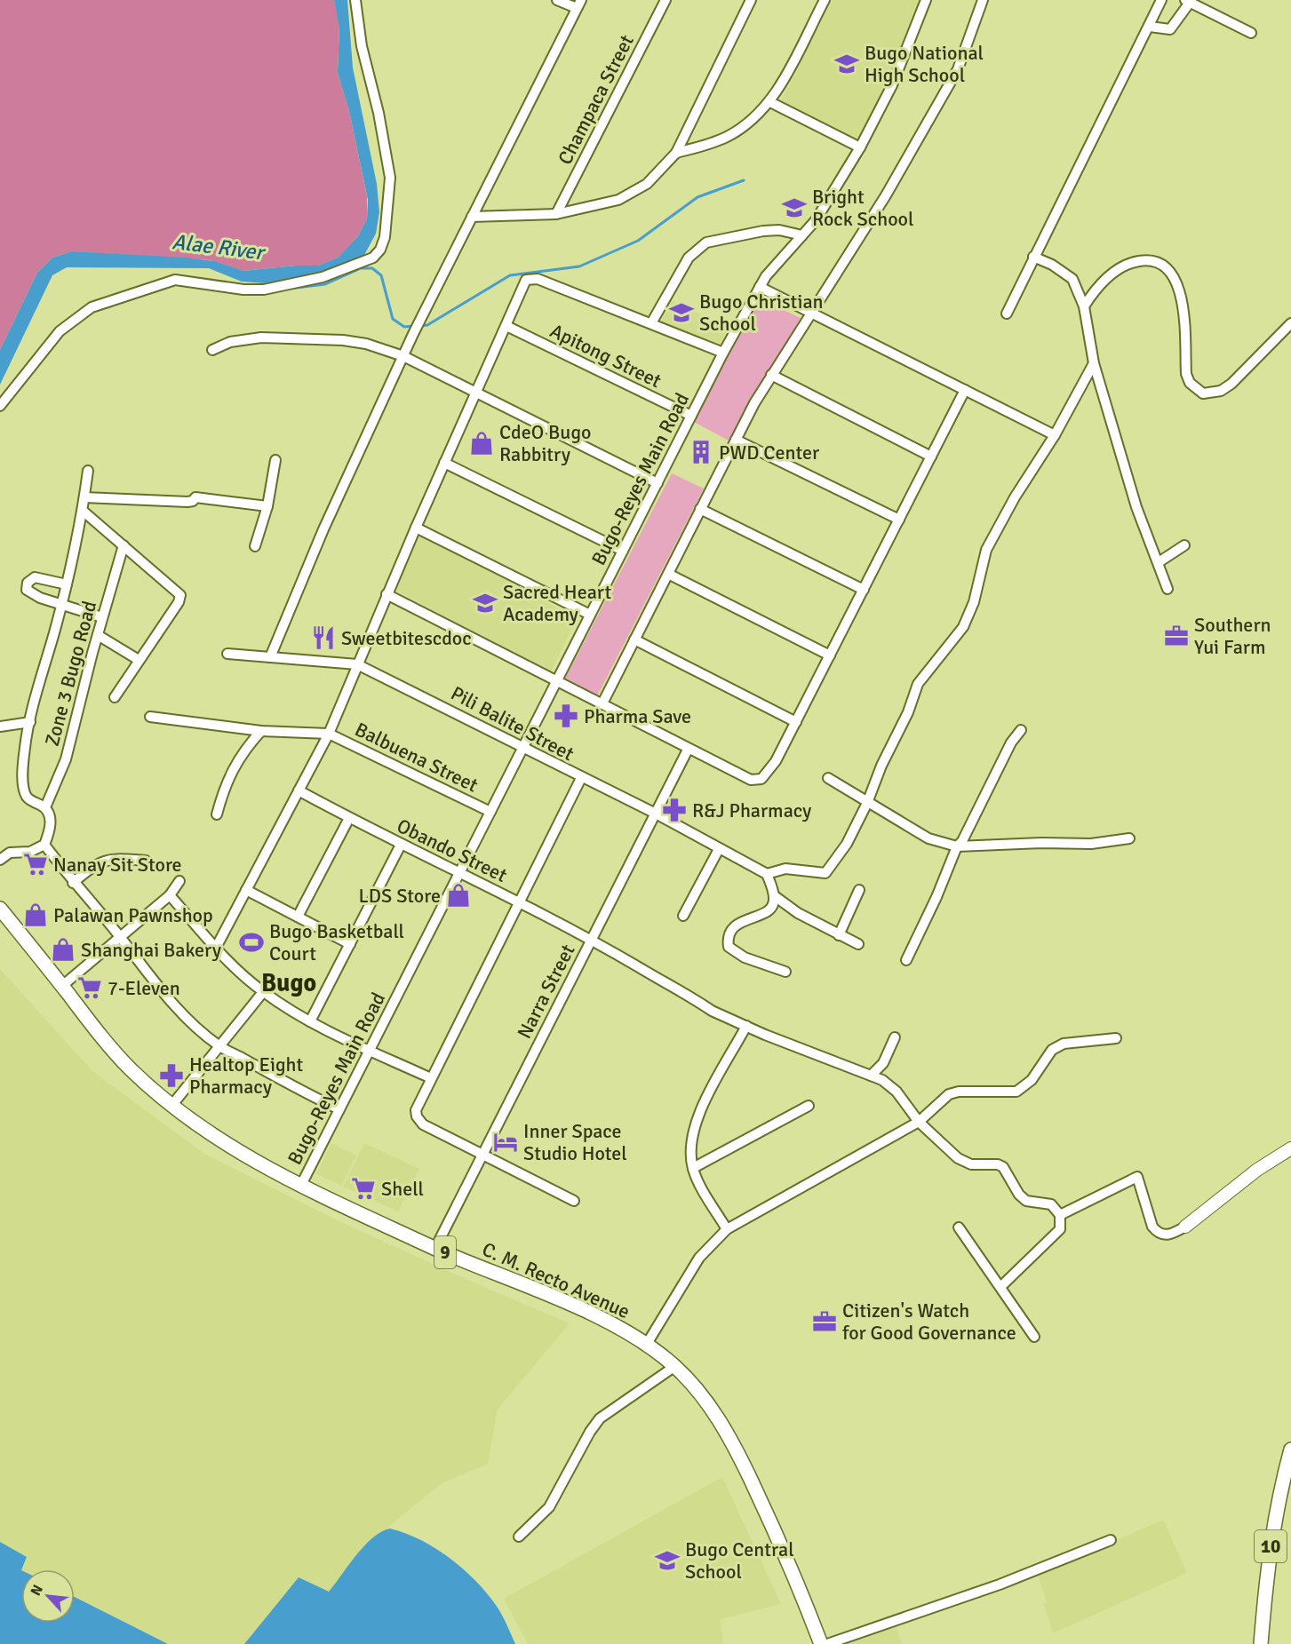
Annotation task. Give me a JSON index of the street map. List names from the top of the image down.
{
  "streets": {
    "highway": ["9", "C. M. Recto Avenue", "10"],
    "street": [
      "Champaca Street",
      "Apitong Street",
      "Bugo-Reyes Main Road",
      "Zone 3 Bugo Road",
      "Pili Balite Street",
      "Balbuena Street",
      "Obando Street",
      "Narra Street"
    ]
  },
  "crossings": [
    ["Apitong Street", "Bugo-Reyes Main Road"],
    ["Bugo-Reyes Main Road", "Pili Balite Street"],
    ["Bugo-Reyes Main Road", "Balbuena Street"],
    ["Bugo-Reyes Main Road", "Obando Street"],
    ["Bugo-Reyes Main Road", "C. M. Recto Avenue"],
    ["Pili Balite Street", "Narra Street"],
    ["Obando Street", "Narra Street"],
    ["Narra Street", "C. M. Recto Avenue"]
  ],
  "districts": ["Bugo"],
  "water": ["Alae River"],
  "places": {
    "school or university": [
      "Bugo National High School",
      "Bright Rock School",
      "Bugo Christian School",
      "Sacred Heart Academy",
      "Bugo Central School"
    ],
    "shop": [
      "CdeO Bugo Rabbitry",
      "LDS Store",
      "Palawan Pawnshop",
      "Shanghai Bakery"
    ],
    "building": ["PWD Center"],
    "office": ["Southern Yui Farm", "Citizen's Watch for Good Governance"],
    "restaurant": ["Sweetbitescdoc"],
    "pharmacy": ["Pharma Save", "R&J Pharmacy", "Healtop Eight Pharmacy"],
    "supermarket": ["Nanay Sit Store", "7-Eleven", "Shell"],
    "sports": ["Bugo Basketball Court"],
    "hotel": ["Inner Space Studio Hotel"]
  },
  "north": "top left"
}
